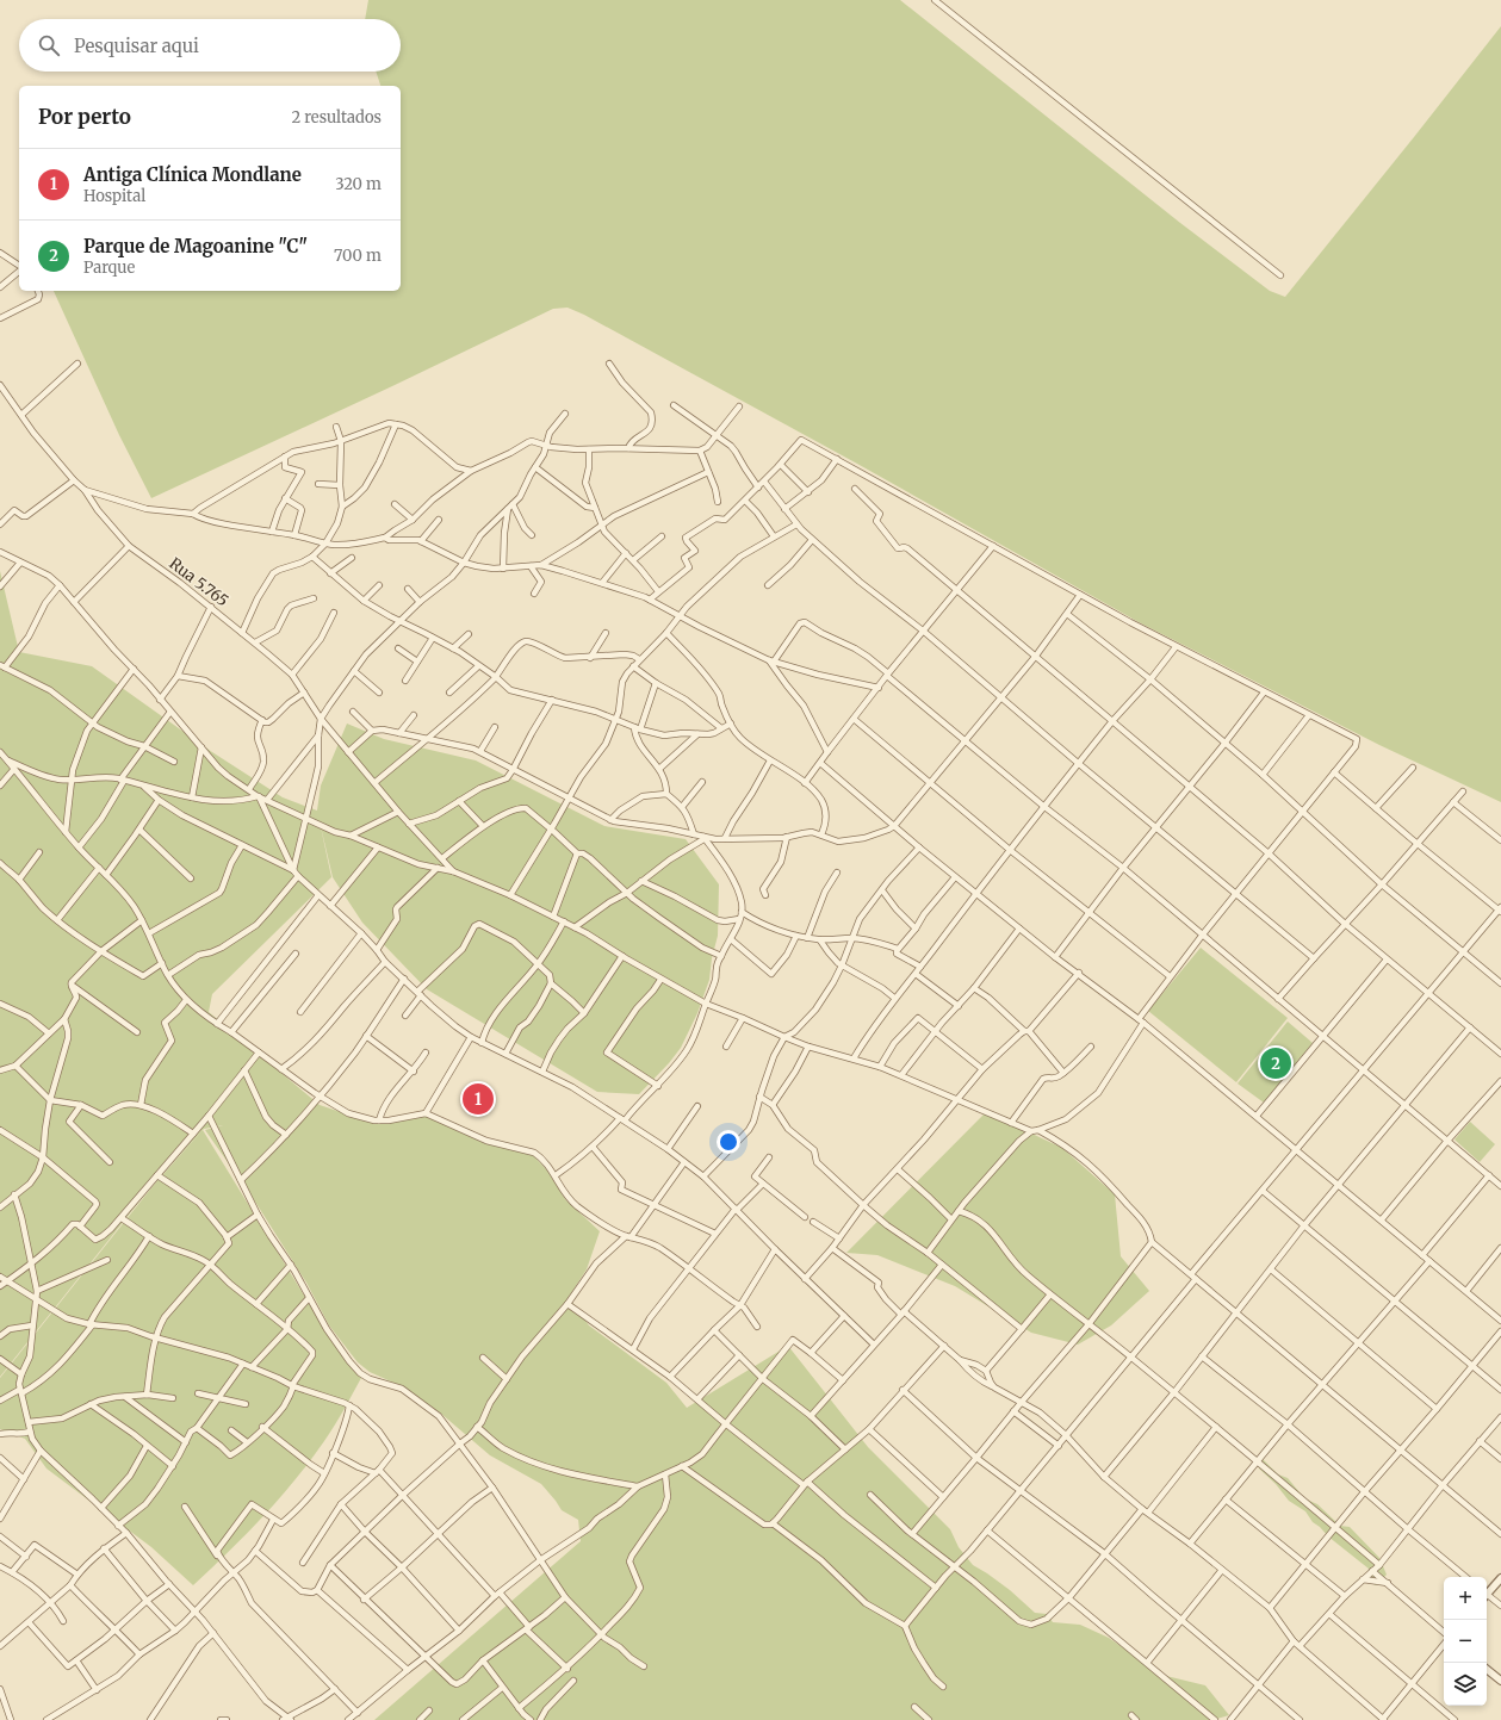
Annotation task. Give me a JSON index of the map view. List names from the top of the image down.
{
  "streets": {
    "street": ["Rua 5.765"]
  },
  "page": {
    "search": "Pesquisar aqui",
    "heading": ["Por perto", "2 resultados"],
    "list": [
      {
        "mark": "1",
        "name": "Antiga Clínica Mondlane",
        "note": "Hospital",
        "value": "320 m"
      },
      {
        "mark": "2",
        "name": "Parque de Magoanine \"C\"",
        "note": "Parque",
        "value": "700 m"
      }
    ],
    "pins": ["2", "1"],
    "map_buttons": ["+", "−"]
  }
}
